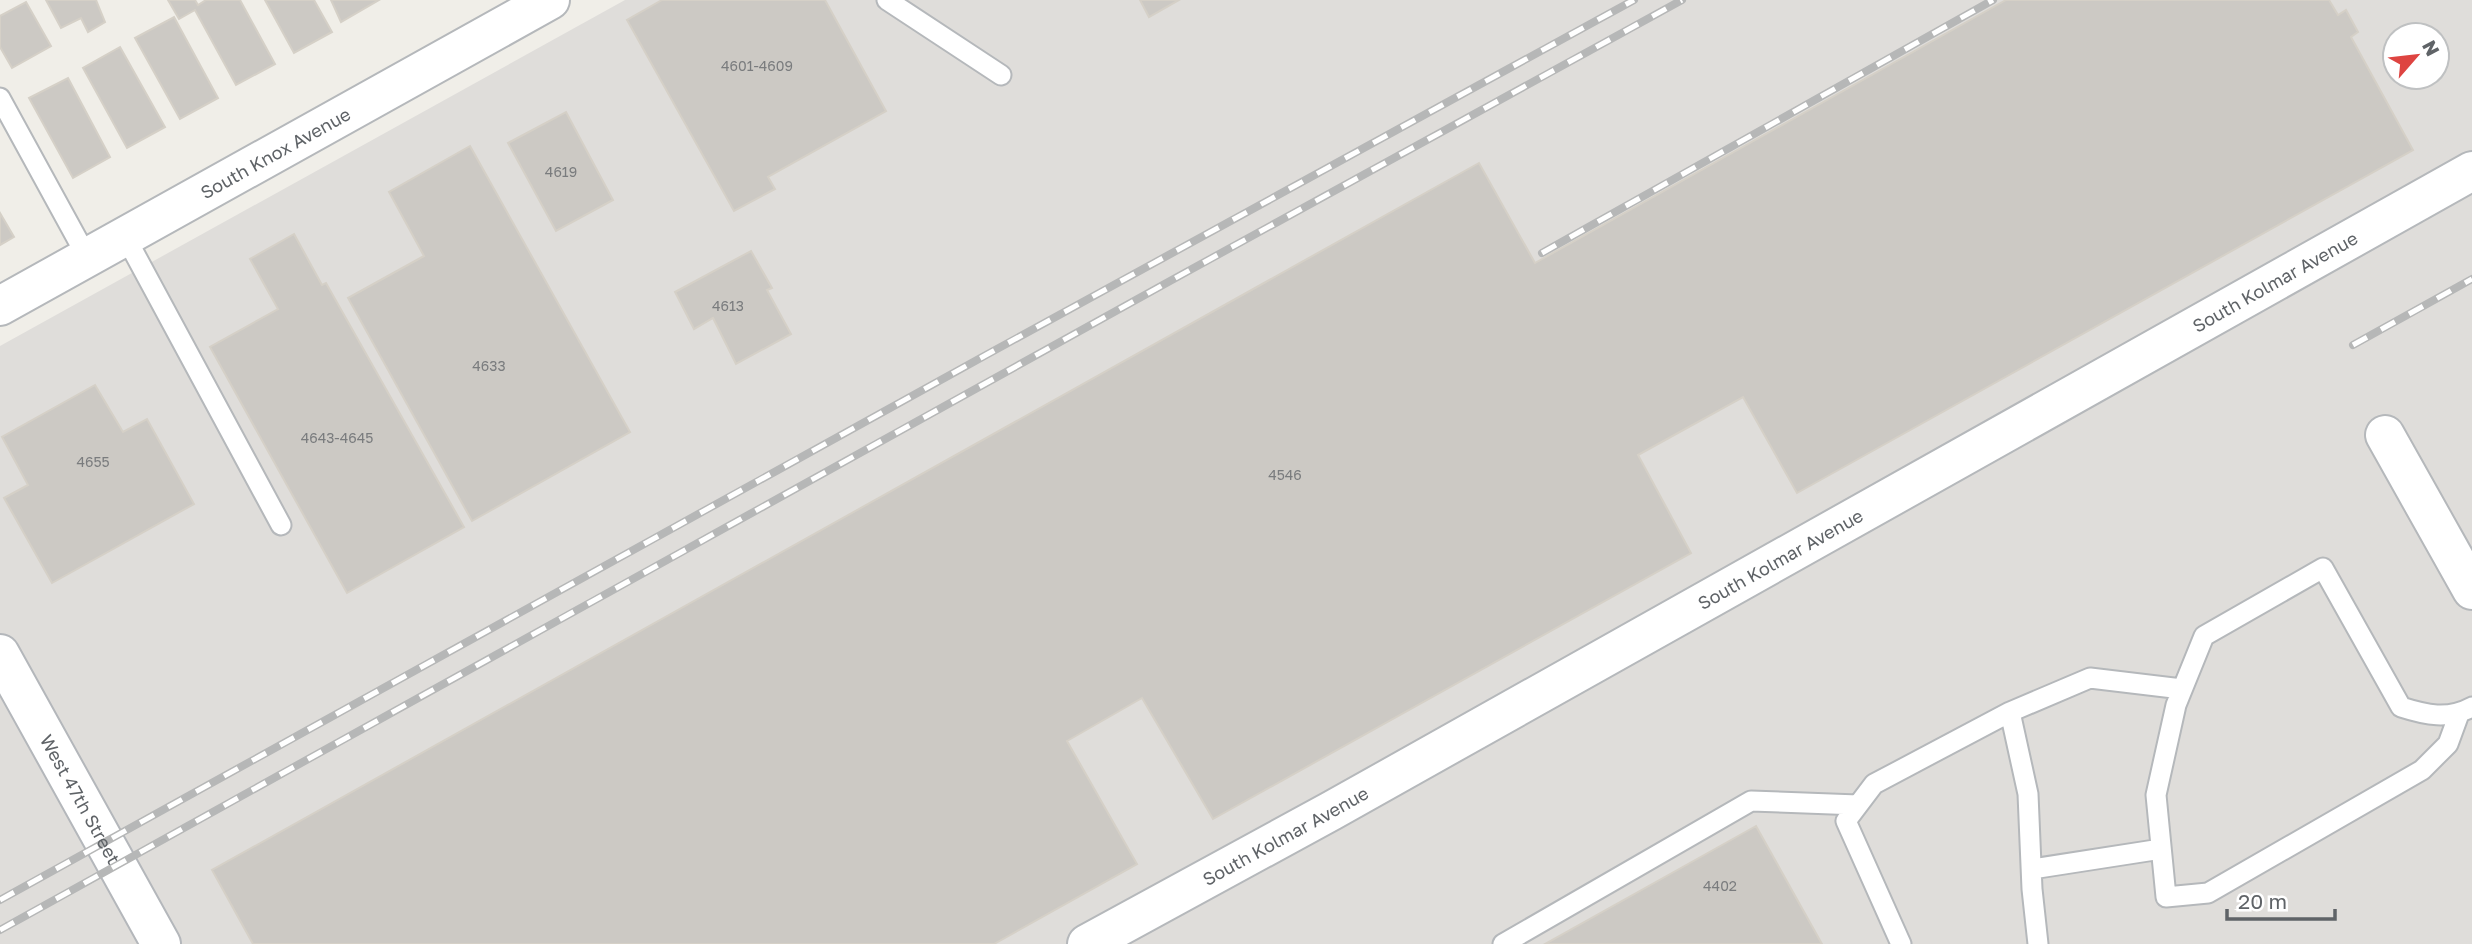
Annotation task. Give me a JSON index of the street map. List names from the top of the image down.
{
  "streets": {
    "street": ["South Knox Avenue", "South Kolmar Avenue", "West 47th Street"]
  },
  "house_numbers": [
    "4601-4609",
    "4619",
    "4613",
    "4633",
    "4643-4645",
    "4655",
    "4546",
    "4402"
  ],
  "scale_bar": "20 m",
  "north": "top right"
}
